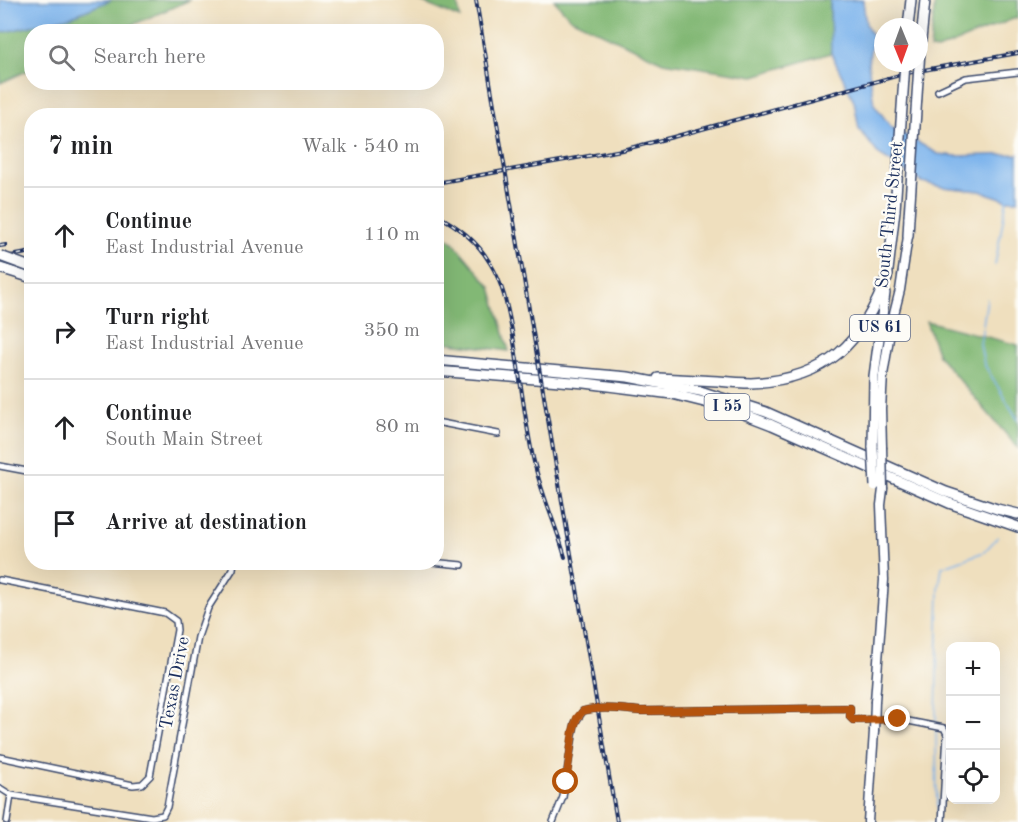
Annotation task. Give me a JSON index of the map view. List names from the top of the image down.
{
  "streets": {
    "highway": ["South Third Street", "US 61", "I 55"],
    "street": ["Texas Drive"]
  },
  "north": "bottom",
  "page": {
    "search": "Search here",
    "heading": ["7 min", "Walk · 540 m"],
    "list": [
      ["Continue", "East Industrial Avenue", "110 m"],
      ["Turn right", "East Industrial Avenue", "350 m"],
      ["Continue", "South Main Street", "80 m"],
      "Arrive at destination"
    ],
    "map_buttons": ["+", "−"]
  }
}
